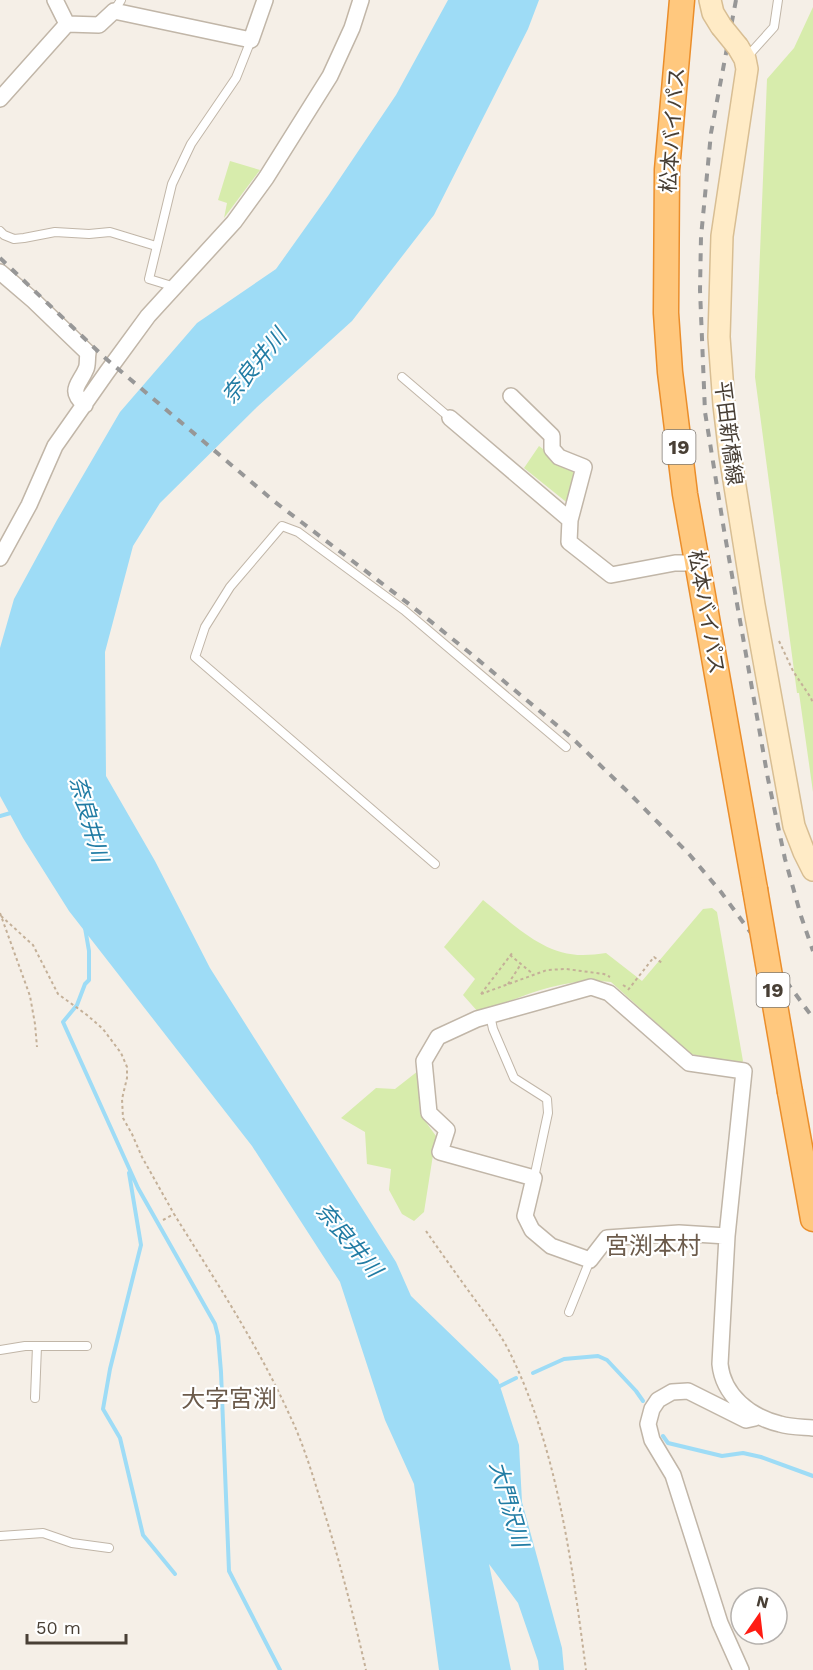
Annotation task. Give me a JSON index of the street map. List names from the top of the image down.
{
  "streets": {
    "highway": ["松本バイパス", "19"],
    "main road": ["平田新橋線"]
  },
  "districts": ["宮渕本村", "大字宮渕"],
  "water": ["奈良井川", "大門沢川"],
  "scale_bar": "50 m",
  "north": "top"
}
